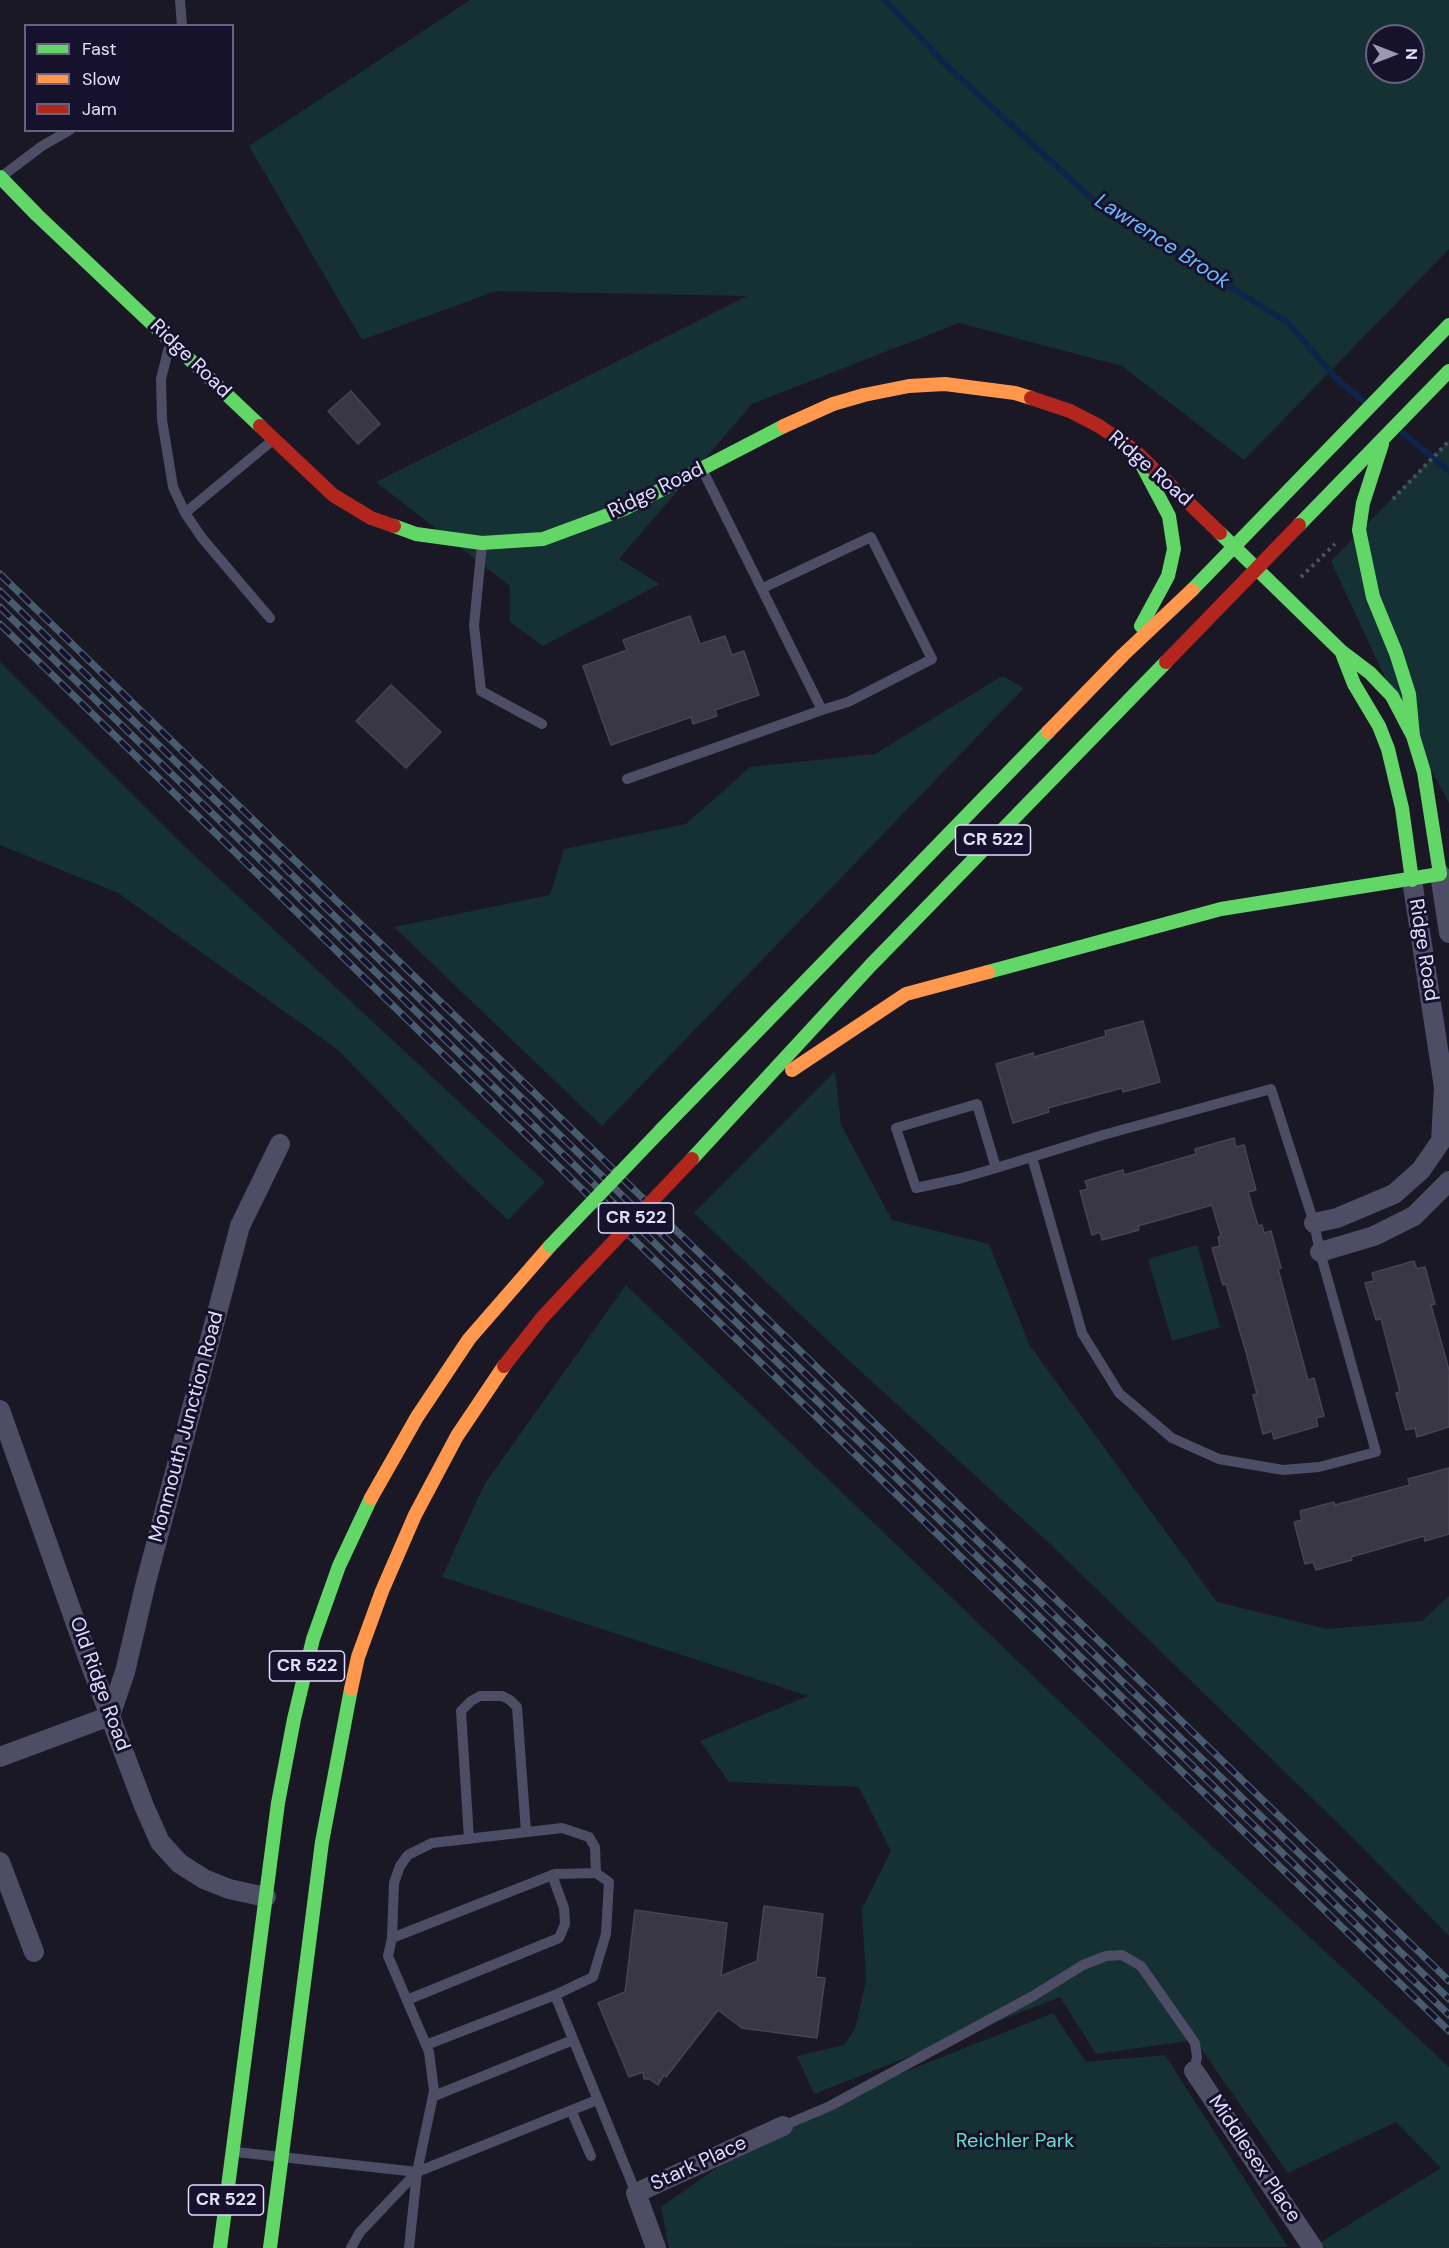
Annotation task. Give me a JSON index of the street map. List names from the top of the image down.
{
  "streets": {
    "main road": ["Ridge Road", "CR 522"],
    "street": [
      "Monmouth Junction Road",
      "Old Ridge Road",
      "Middlesex Place",
      "Stark Place"
    ]
  },
  "crossings": [
    ["Ridge Road", "CR 522"],
    ["CR 522", "Old Ridge Road"],
    ["Monmouth Junction Road", "Old Ridge Road"]
  ],
  "water": ["Lawrence Brook"],
  "parks": ["Reichler Park"],
  "legend": ["Fast", "Slow", "Jam"],
  "north": "right"
}
